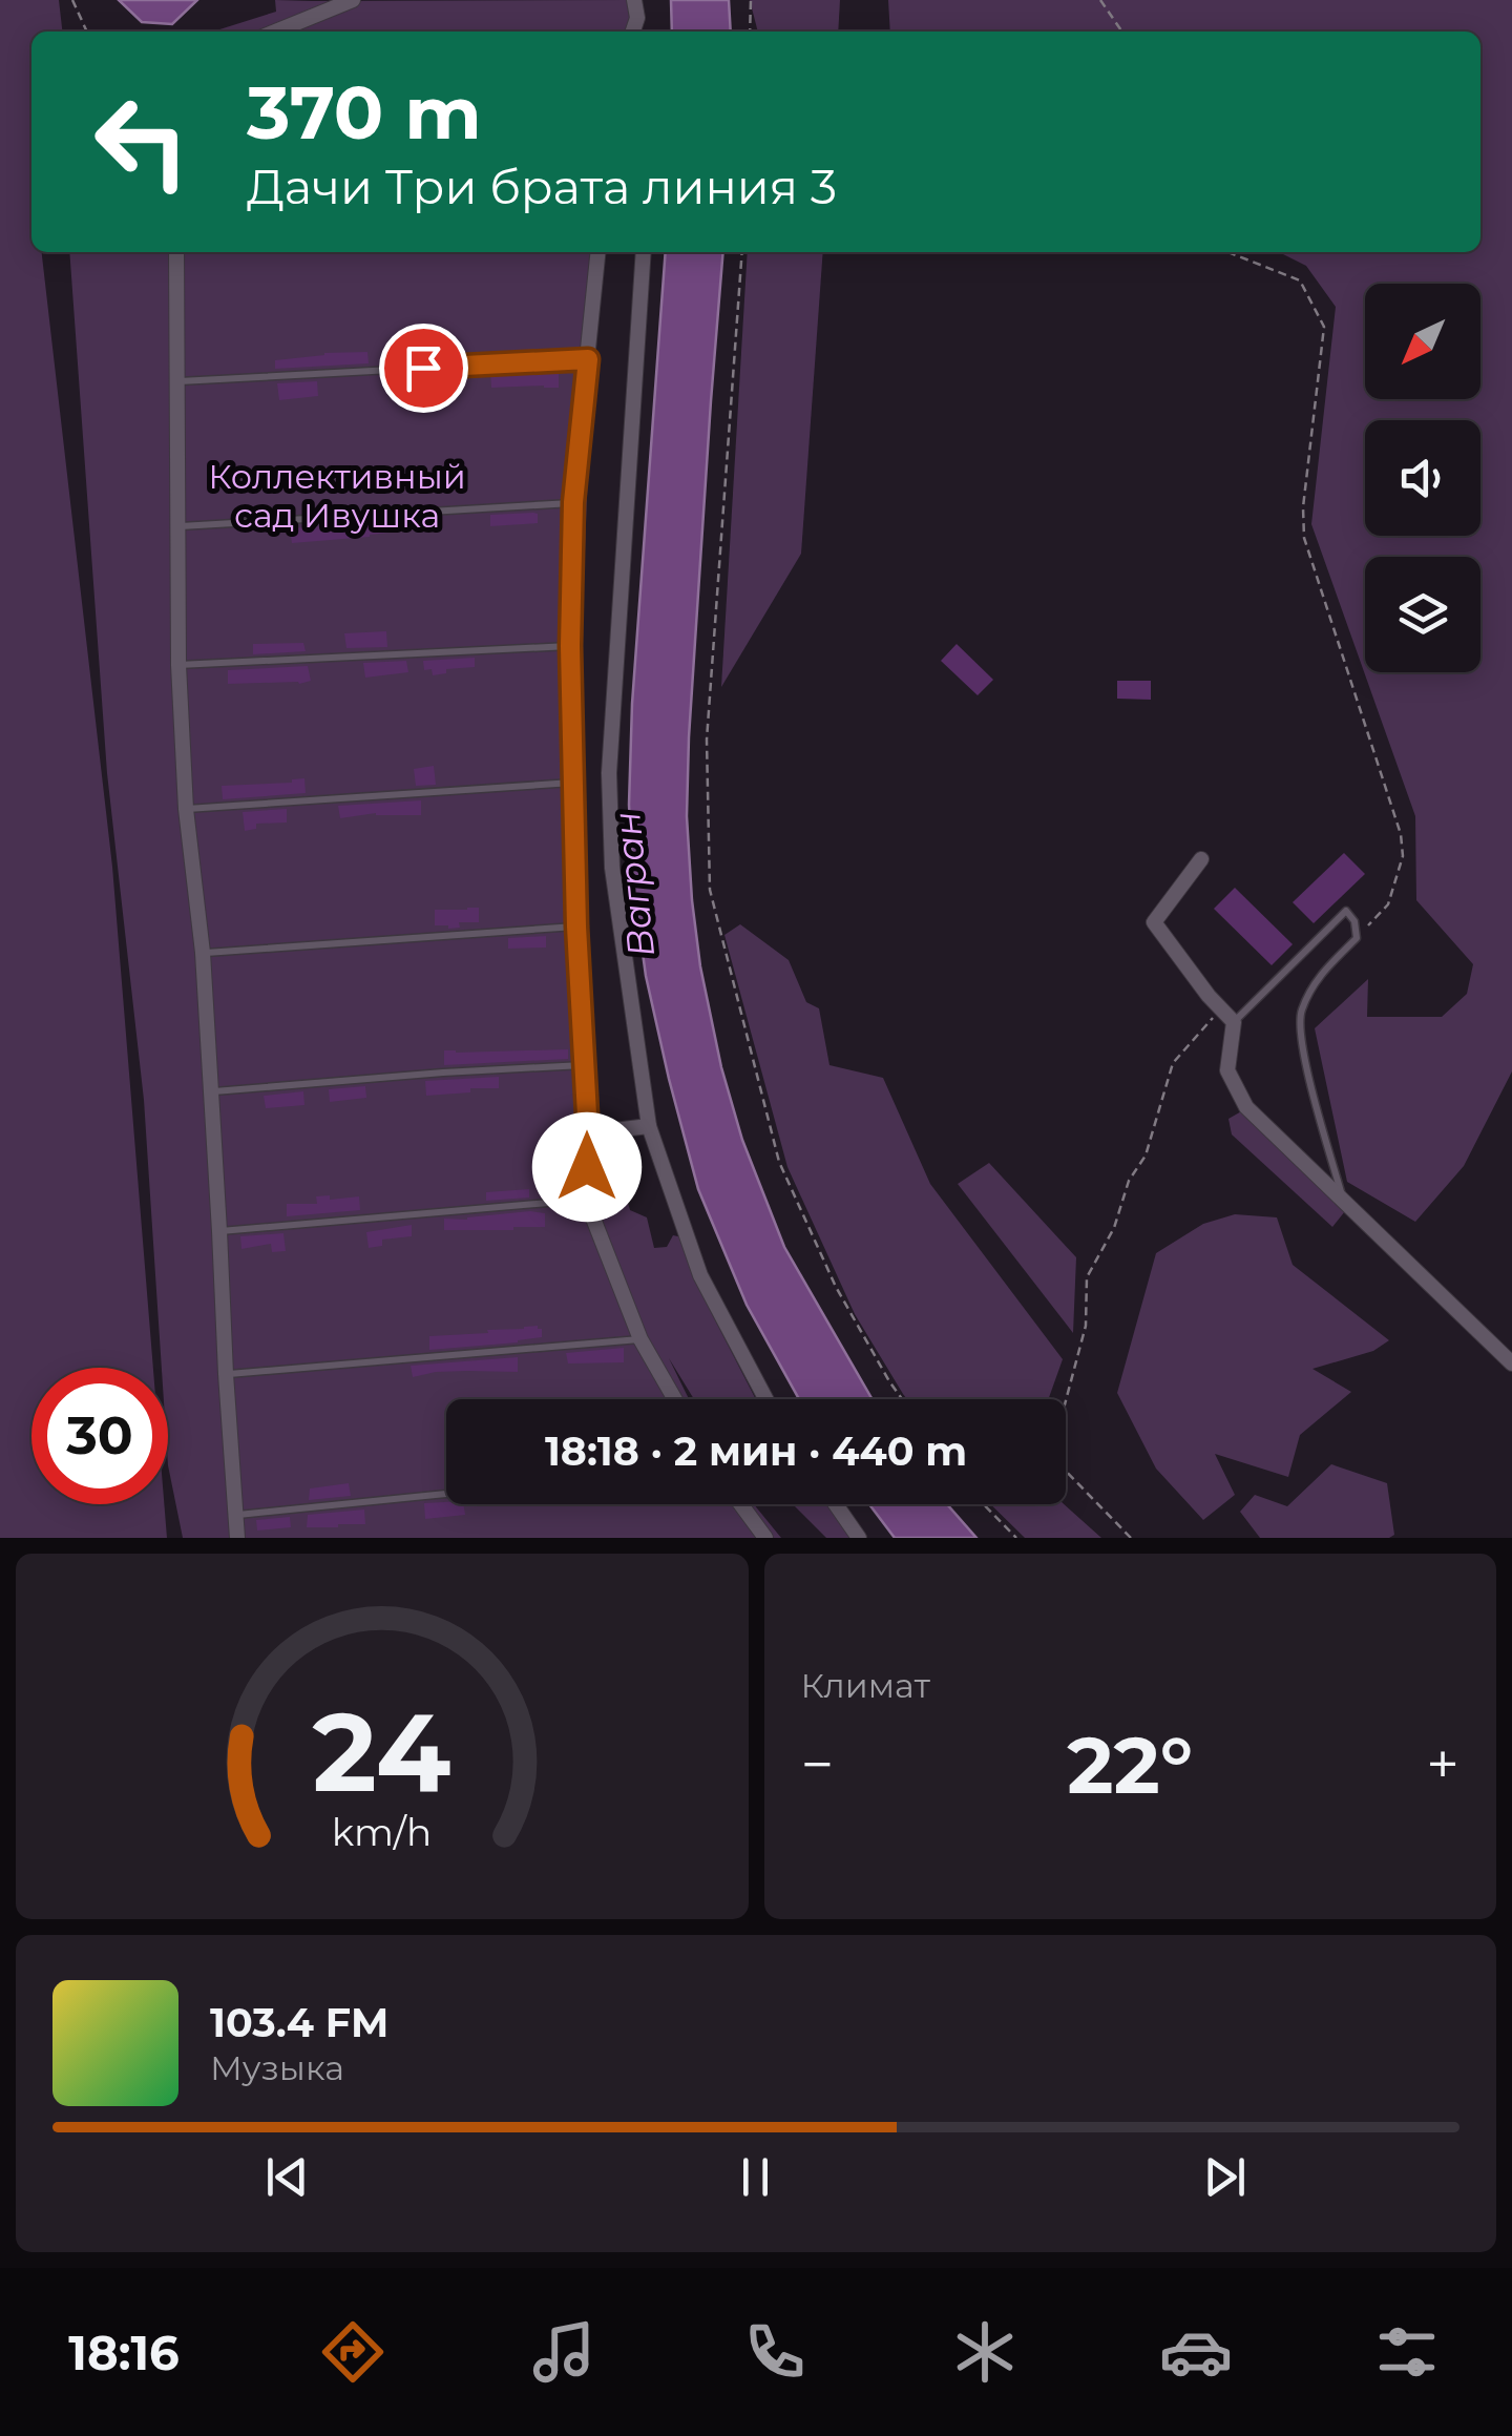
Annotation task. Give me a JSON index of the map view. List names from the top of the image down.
{
  "water": ["Вагран"],
  "parks": ["Коллективный сад Ивушка"],
  "north": "bottom left",
  "page": {
    "turn": ["370 m", "Дачи Три брата линия 3"],
    "limit": "30",
    "trip": "18:18 · 2 мин · 440 m",
    "tile": "Климат",
    "heat": ["−", "22°", "+"],
    "song": ["103.4 FM", "Музыка"],
    "tabs": "18:16",
    "gauge": ["24", "km/h"]
  }
}
